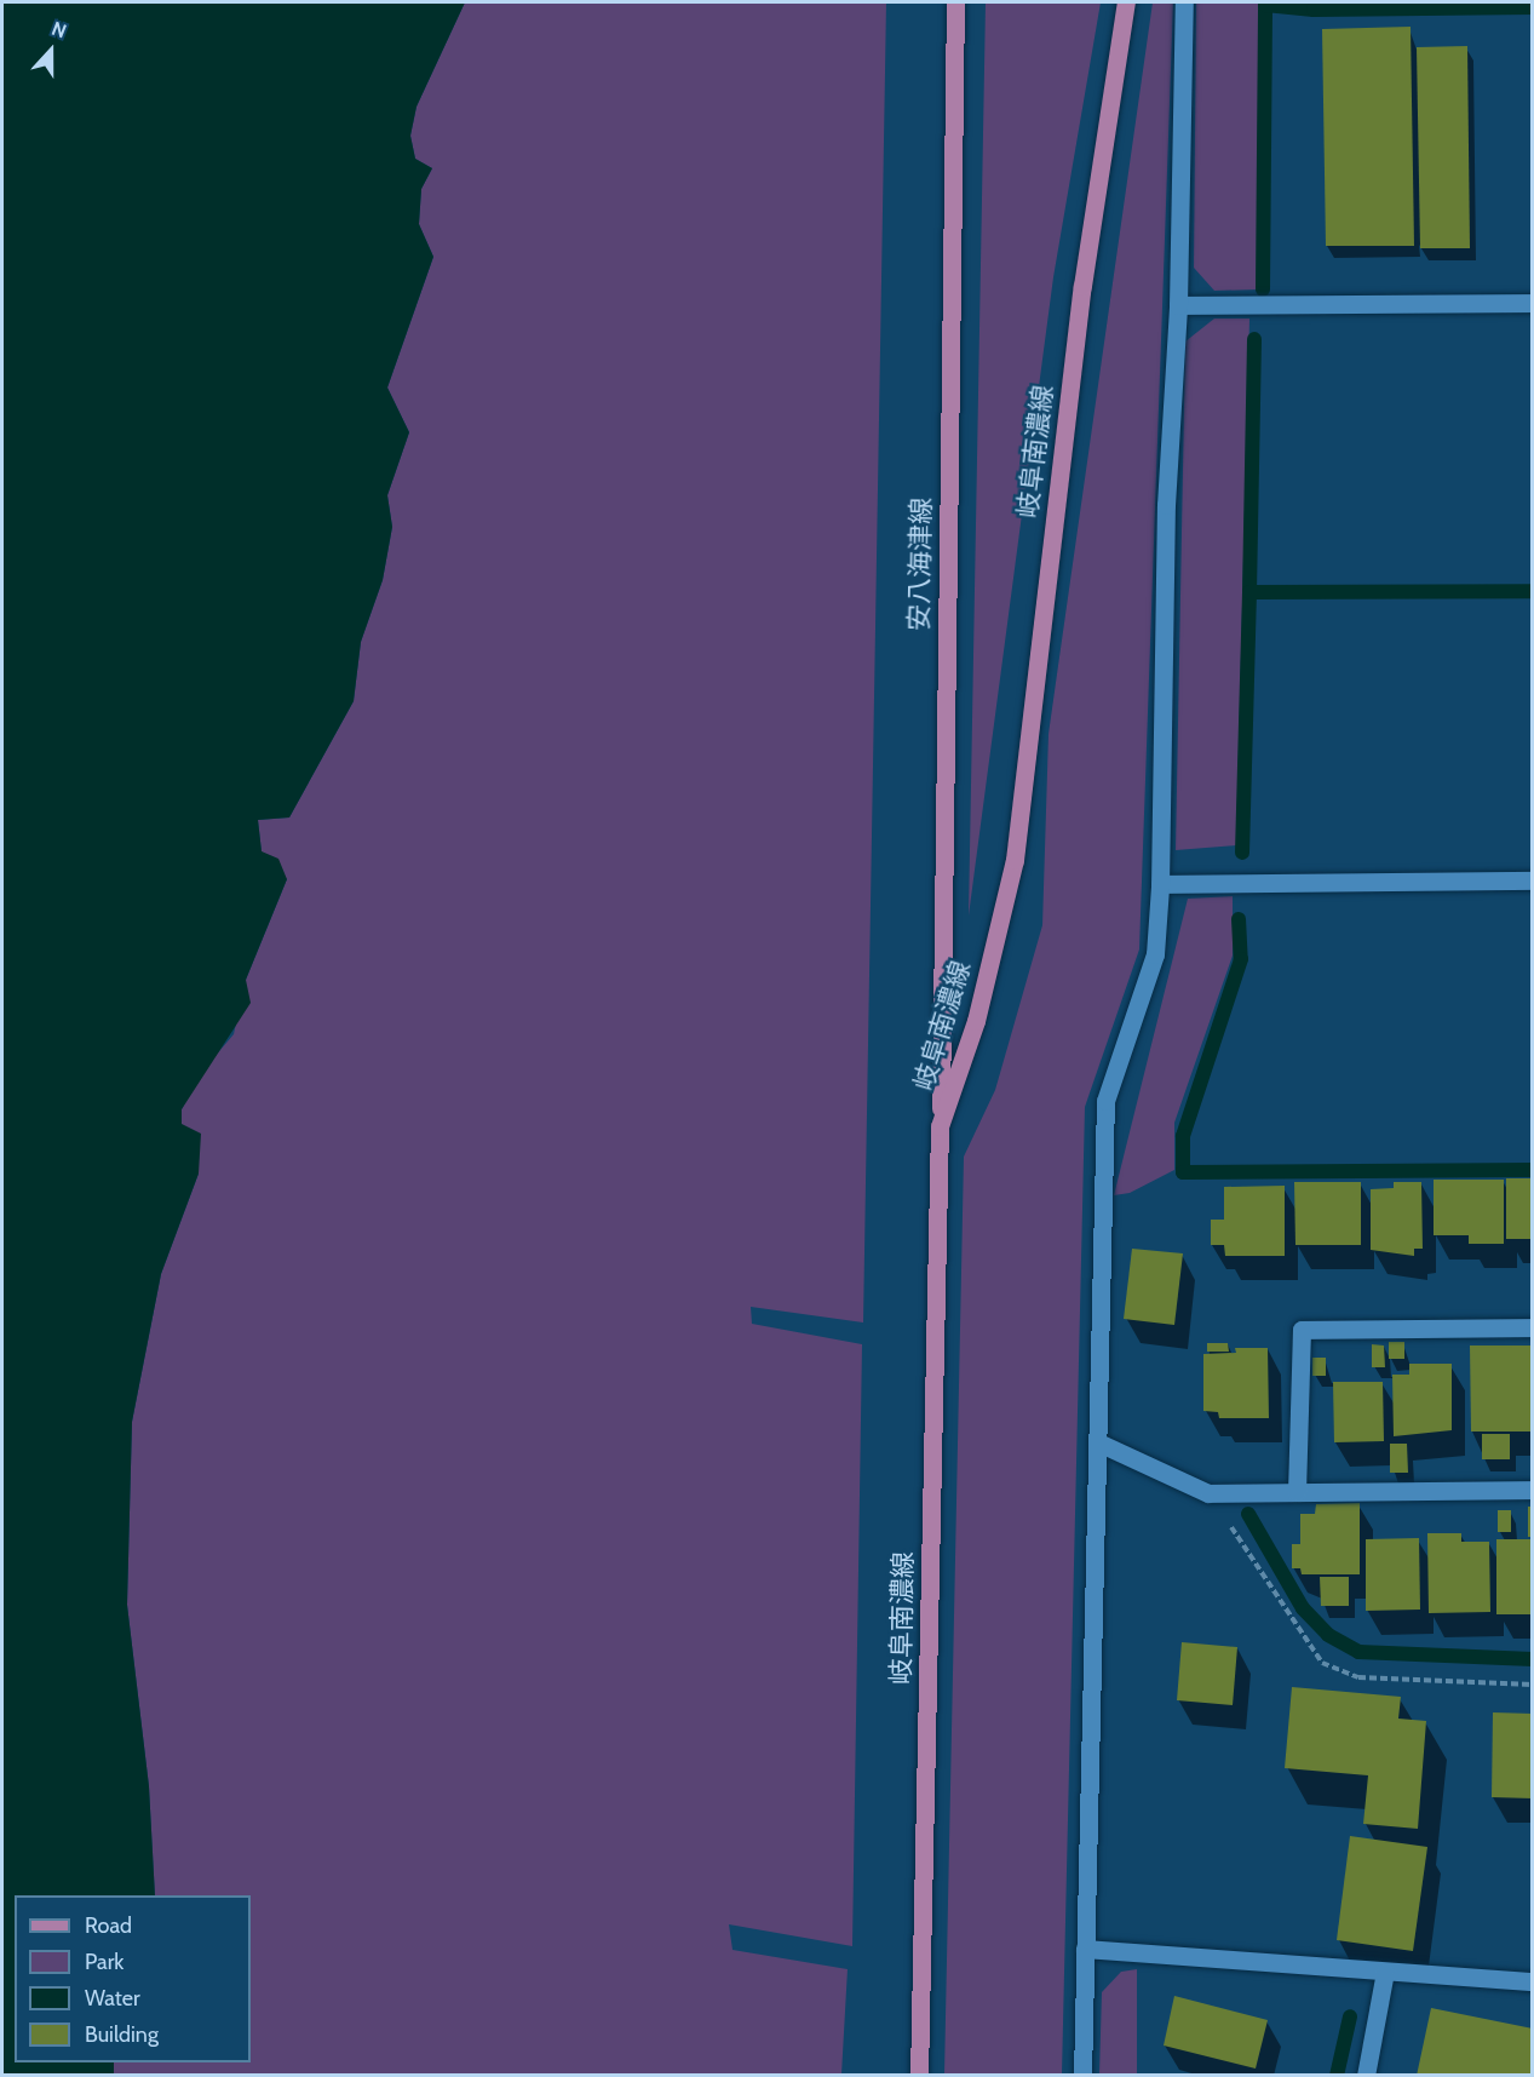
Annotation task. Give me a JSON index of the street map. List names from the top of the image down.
{
  "streets": {
    "main road": ["岐阜南濃線", "安八海津線"]
  },
  "crossings": [
    ["岐阜南濃線", "安八海津線"]
  ],
  "legend": [
    "Road",
    "Park",
    "Water",
    "Building"
  ],
  "north": "top"
}
